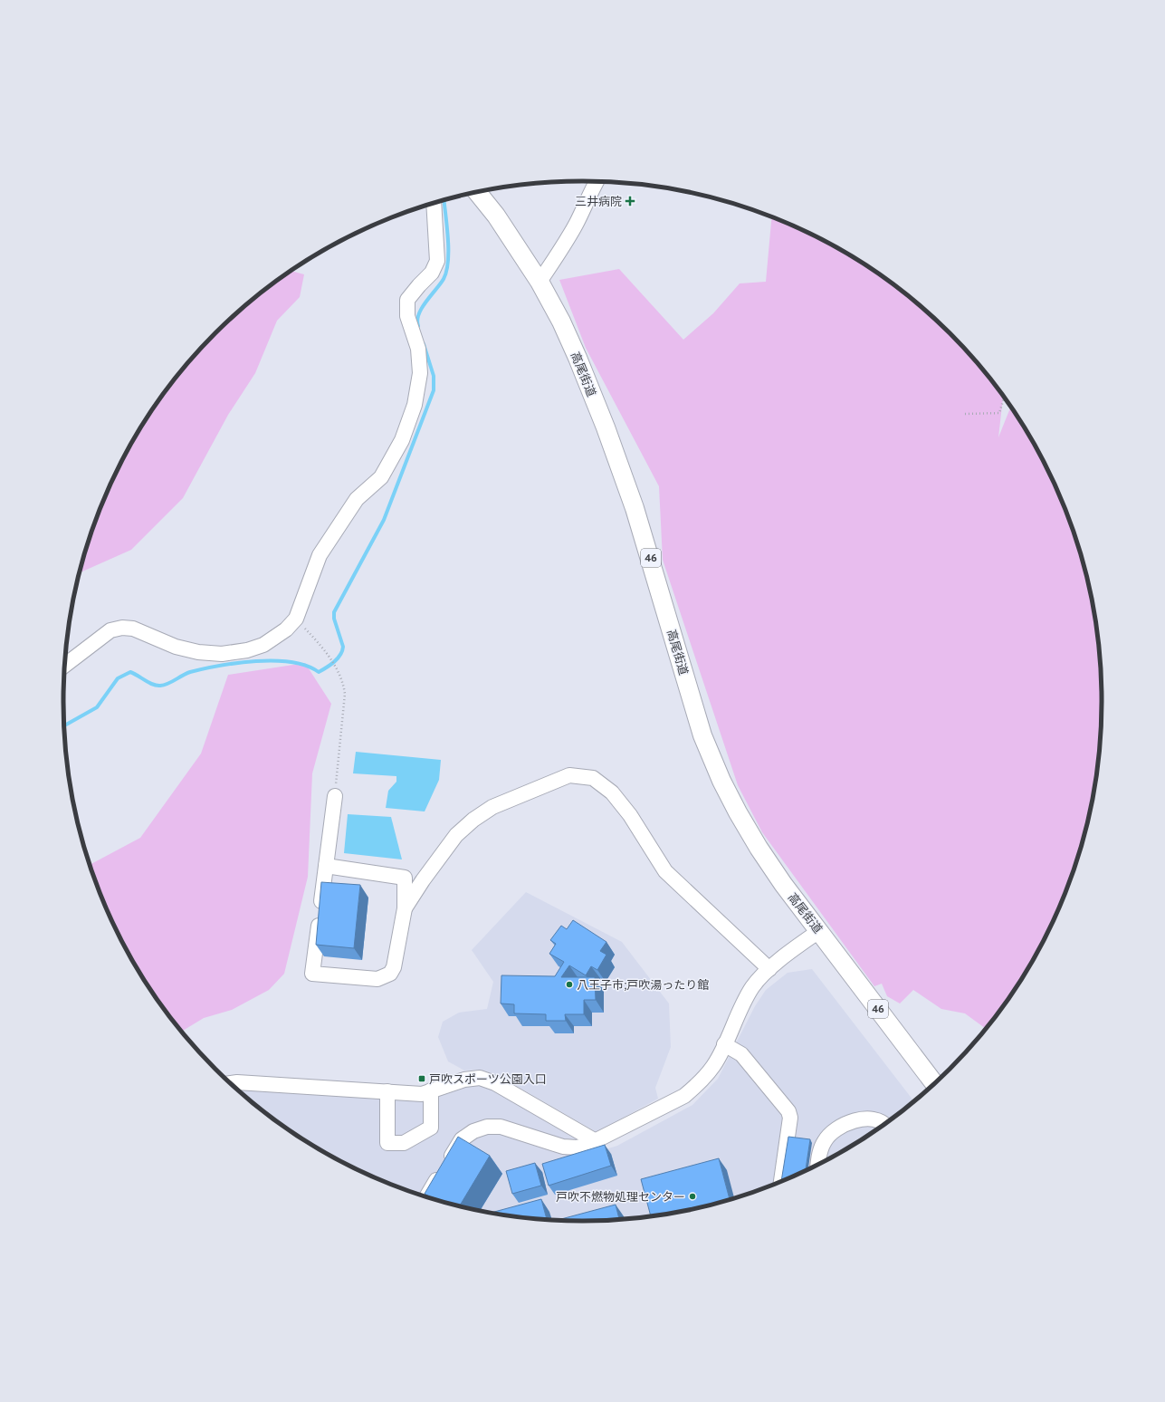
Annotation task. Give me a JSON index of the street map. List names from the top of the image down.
{
  "streets": {
    "main road": ["高尾街道", "46"]
  },
  "places": {
    "health": ["三井病院"],
    "other": ["八王子市;戸吹湯ったり館", "戸吹不燃物処理センター"],
    "transit": ["戸吹スポーツ公園入口"]
  }
}
